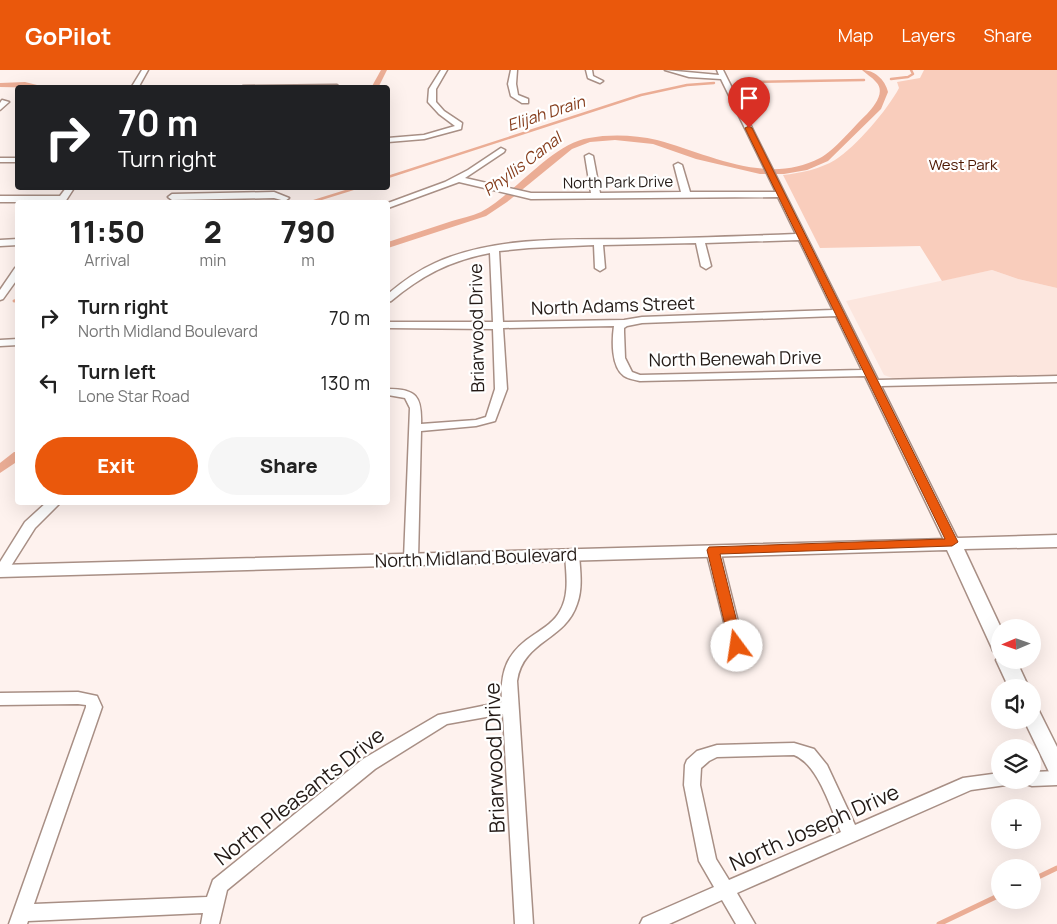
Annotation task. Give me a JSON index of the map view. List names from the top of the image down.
{
  "streets": {
    "main road": ["North Midland Boulevard"],
    "street": [
      "North Park Drive",
      "North Adams Street",
      "Briarwood Drive",
      "North Benewah Drive",
      "North Pleasants Drive",
      "North Joseph Drive"
    ]
  },
  "crossings": [
    ["North Adams Street", "Briarwood Drive"],
    ["North Adams Street", "North Benewah Drive"],
    ["Briarwood Drive", "North Midland Boulevard"],
    ["Briarwood Drive", "North Pleasants Drive"]
  ],
  "water": ["Elijah Drain", "Phyllis Canal"],
  "parks": ["West Park"],
  "north": "left",
  "page": {
    "header": "GoPilot",
    "nav": ["Map", "Layers", "Share"],
    "turn": ["70 m", "Turn right"],
    "eta": [
      "11:50",
      "Arrival",
      "2",
      "min",
      "790",
      "m"
    ],
    "list": [
      {
        "name": "Turn right",
        "note": "North Midland Boulevard",
        "value": "70 m"
      },
      {
        "name": "Turn left",
        "note": "Lone Star Road",
        "value": "130 m"
      }
    ],
    "buttons": ["Exit", "Share"],
    "map_buttons": ["+", "−"]
  }
}
